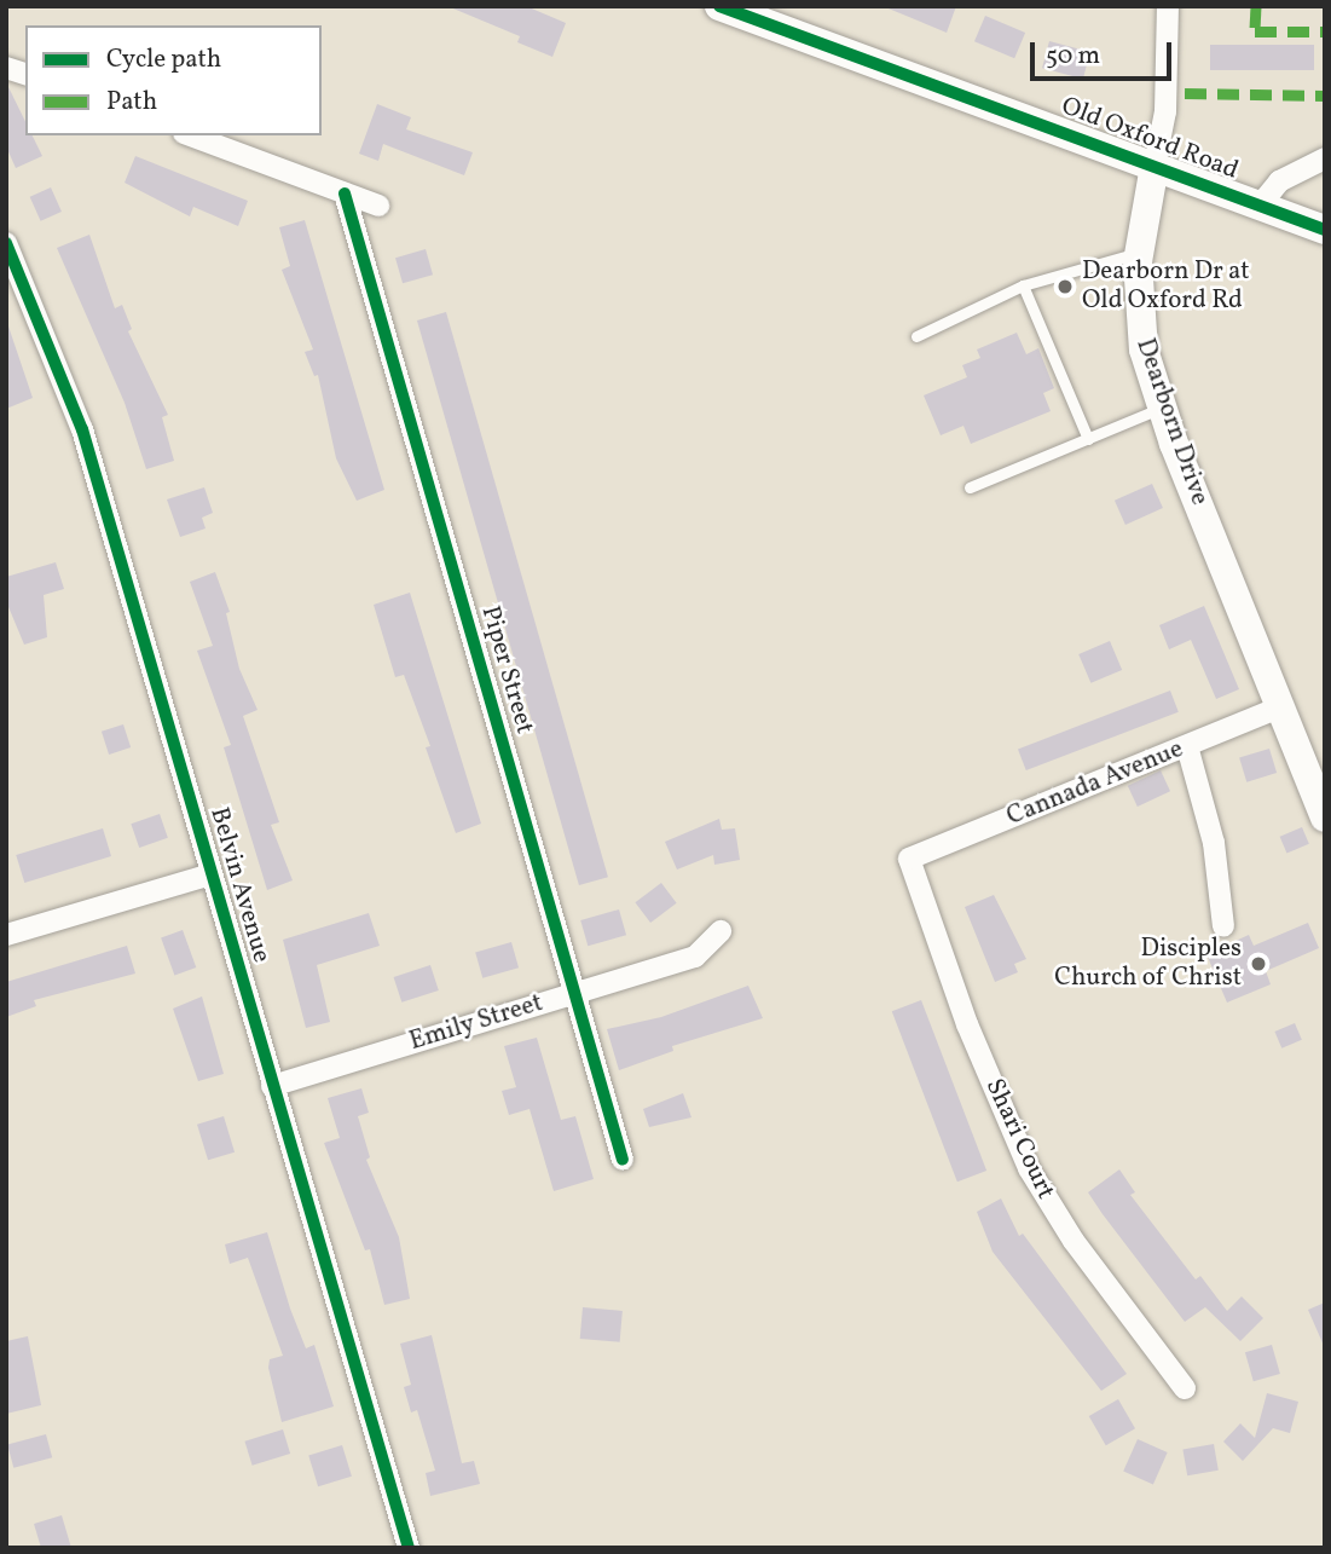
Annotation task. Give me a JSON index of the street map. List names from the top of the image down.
{
  "streets": {
    "street": [
      "Old Oxford Road",
      "Dearborn Drive",
      "Piper Street",
      "Cannada Avenue",
      "Belvin Avenue",
      "Emily Street",
      "Shari Court"
    ]
  },
  "crossings": [
    ["Old Oxford Road", "Dearborn Drive"],
    ["Dearborn Drive", "Cannada Avenue"],
    ["Piper Street", "Emily Street"],
    ["Cannada Avenue", "Shari Court"],
    ["Belvin Avenue", "Emily Street"]
  ],
  "places": ["Dearborn Dr at Old Oxford Rd", "Disciples Church of Christ"],
  "legend": ["Cycle path", "Path"],
  "scale_bar": "50 m"
}
